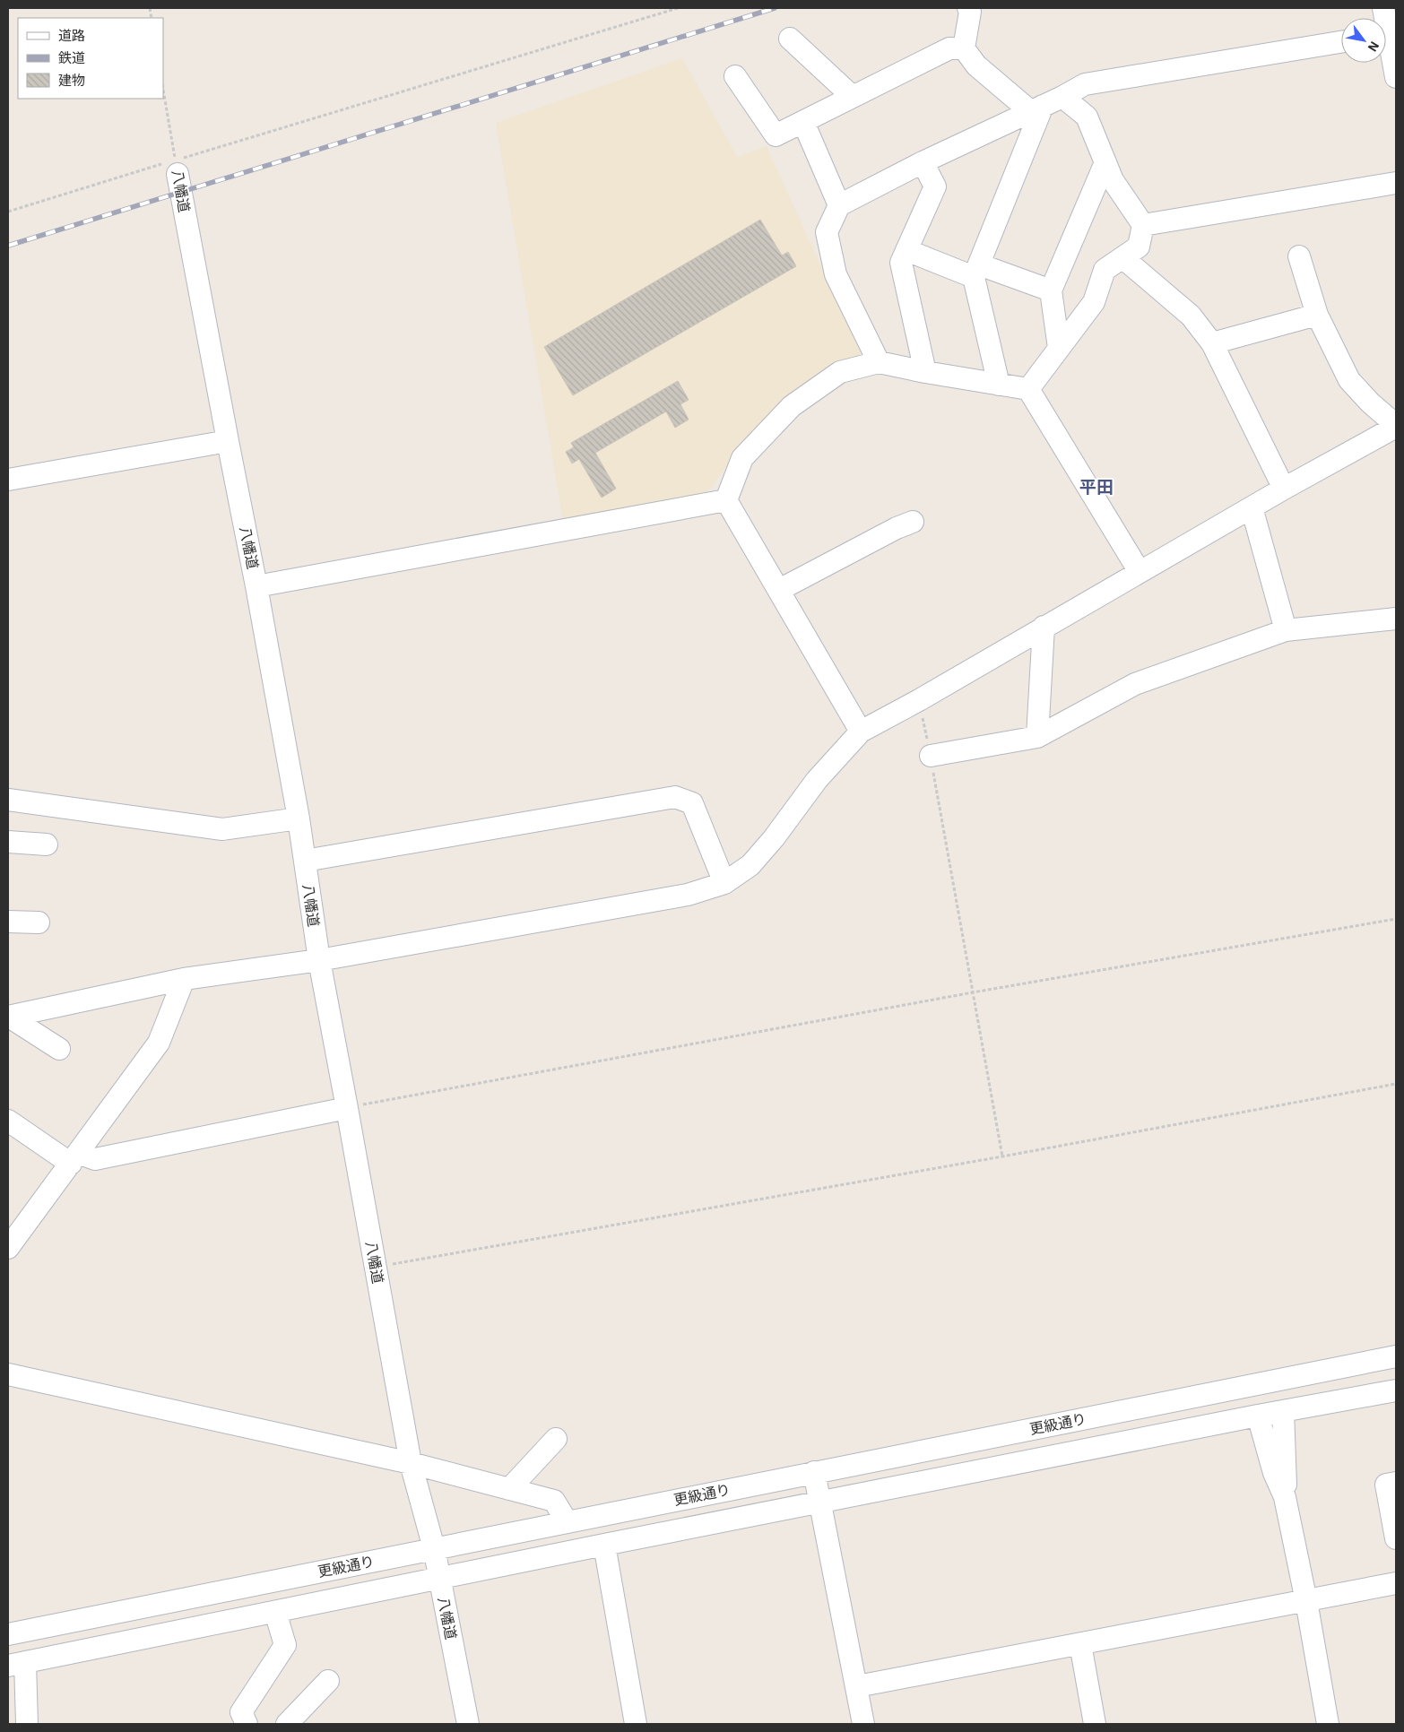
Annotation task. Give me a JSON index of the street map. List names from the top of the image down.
{
  "streets": {
    "street": ["八幡道", "更級通り"]
  },
  "crossings": [
    ["八幡道", "更級通り"]
  ],
  "districts": ["平田"],
  "legend": ["道路", "鉄道", "建物"],
  "north": "bottom right"
}
